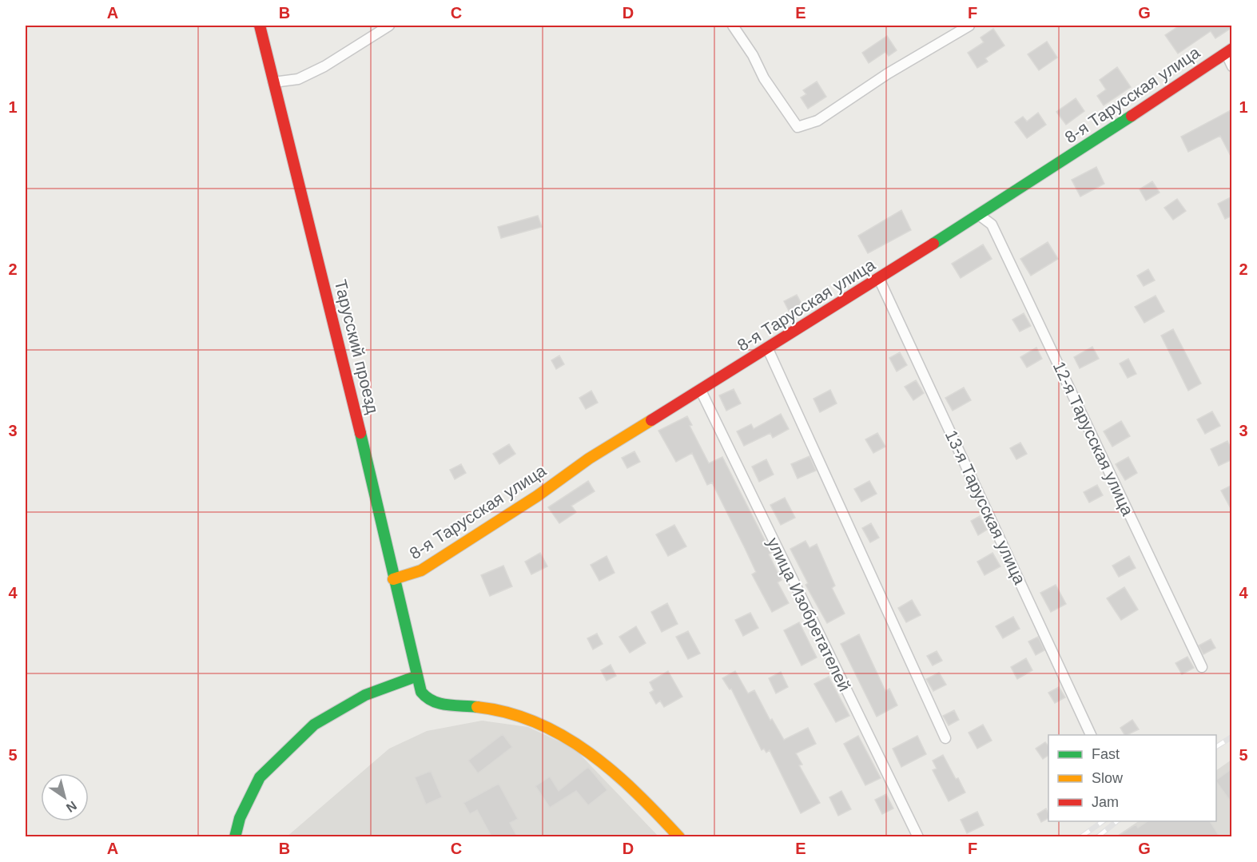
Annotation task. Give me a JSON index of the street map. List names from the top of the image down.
{
  "streets": {
    "street": [
      "8-я Тарусская улица",
      "Тарусский проезд",
      "12-я Тарусская улица",
      "13-я Тарусская улица",
      "улица Изобретателей"
    ]
  },
  "crossings": [
    ["8-я Тарусская улица", "Тарусский проезд"],
    ["8-я Тарусская улица", "12-я Тарусская улица"],
    ["8-я Тарусская улица", "13-я Тарусская улица"],
    ["8-я Тарусская улица", "улица Изобретателей"]
  ],
  "legend": ["Fast", "Slow", "Jam"],
  "north": "bottom right",
  "grid": {
    "columns": [
      "A",
      "B",
      "C",
      "D",
      "E",
      "F",
      "G"
    ],
    "rows": [
      "1",
      "2",
      "3",
      "4",
      "5"
    ]
  }
}
